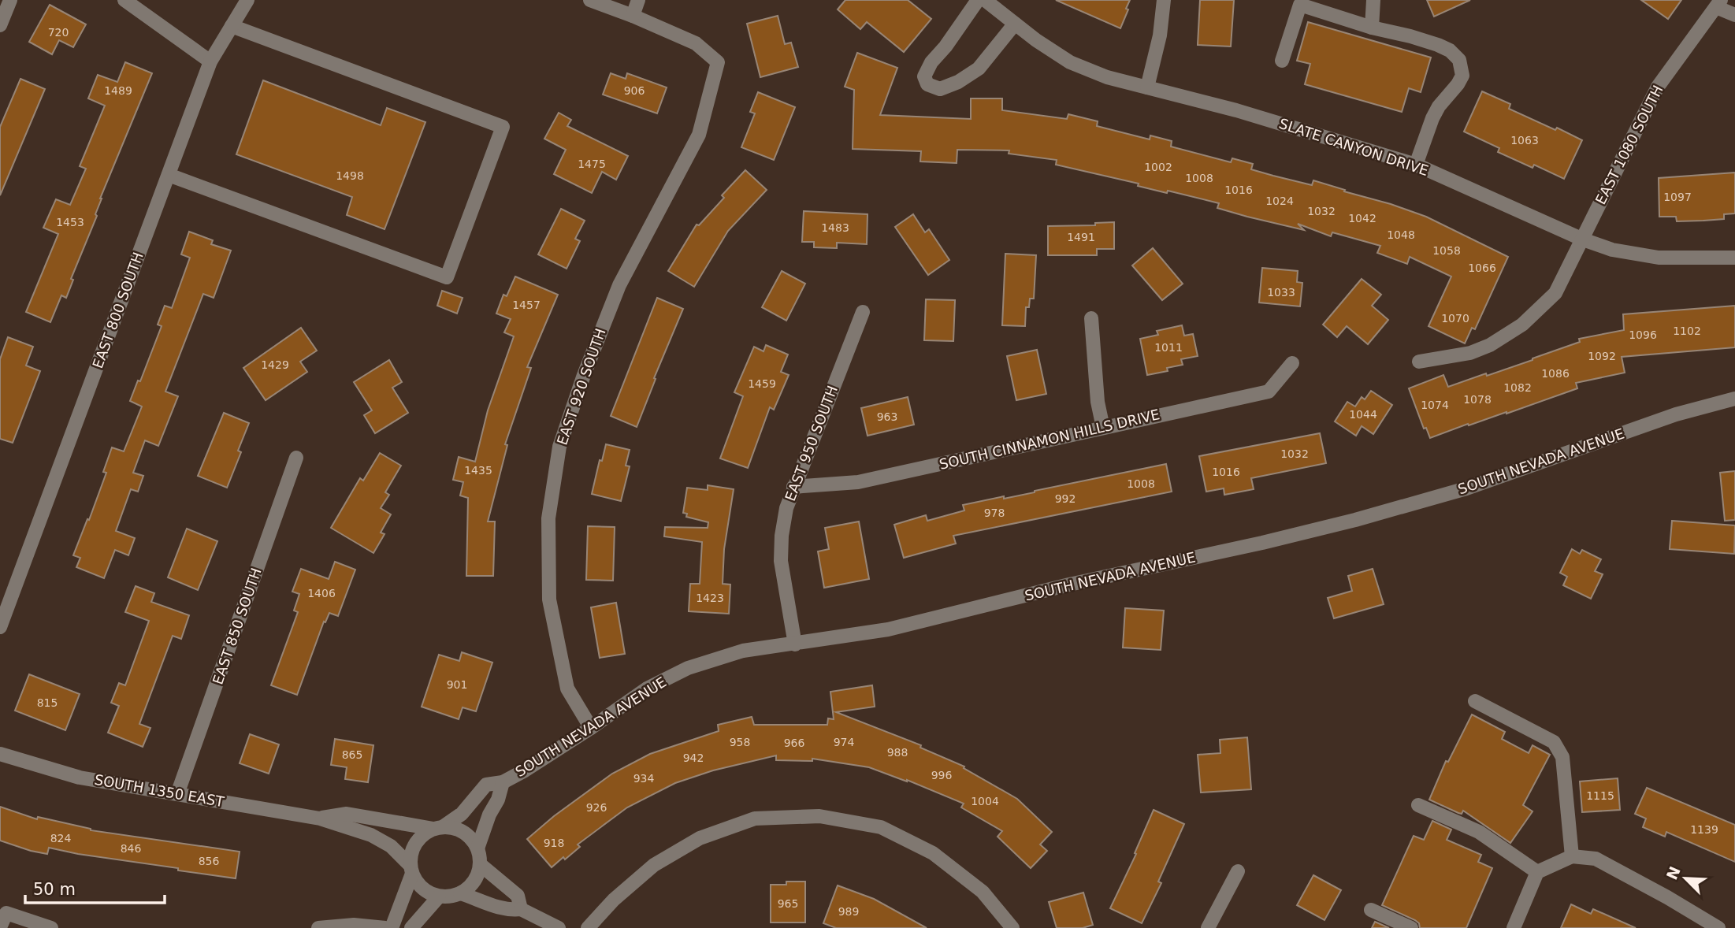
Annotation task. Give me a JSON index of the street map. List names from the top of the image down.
{
  "streets": {
    "street": [
      "EAST 1080 SOUTH",
      "SLATE CANYON DRIVE",
      "EAST 800 SOUTH",
      "EAST 920 SOUTH",
      "SOUTH CINNAMON HILLS DRIVE",
      "EAST 950 SOUTH",
      "SOUTH NEVADA AVENUE",
      "EAST 850 SOUTH",
      "SOUTH 1350 EAST"
    ]
  },
  "crossings": [
    ["EAST 1080 SOUTH", "SLATE CANYON DRIVE"],
    ["EAST 920 SOUTH", "SOUTH NEVADA AVENUE"],
    ["SOUTH CINNAMON HILLS DRIVE", "EAST 950 SOUTH"],
    ["EAST 950 SOUTH", "SOUTH NEVADA AVENUE"],
    ["SOUTH NEVADA AVENUE", "SOUTH 1350 EAST"],
    ["EAST 850 SOUTH", "SOUTH 1350 EAST"]
  ],
  "house_numbers": [
    "720",
    "1489",
    "906",
    "1063",
    "1475",
    "1002",
    "1498",
    "1008",
    "1016",
    "1097",
    "1024",
    "1032",
    "1042",
    "1453",
    "1483",
    "1048",
    "1491",
    "1058",
    "1066",
    "1033",
    "1457",
    "1070",
    "1102",
    "1096",
    "1011",
    "1092",
    "1429",
    "1086",
    "1459",
    "1082",
    "1078",
    "1074",
    "1044",
    "963",
    "1032",
    "1435",
    "1016",
    "1008",
    "992",
    "978",
    "1406",
    "1423",
    "901",
    "815",
    "958",
    "974",
    "966",
    "988",
    "865",
    "942",
    "996",
    "934",
    "1115",
    "1004",
    "926",
    "1139",
    "824",
    "918",
    "846",
    "856",
    "965",
    "989"
  ],
  "scale_bar": "50 m",
  "north": "top left"
}
